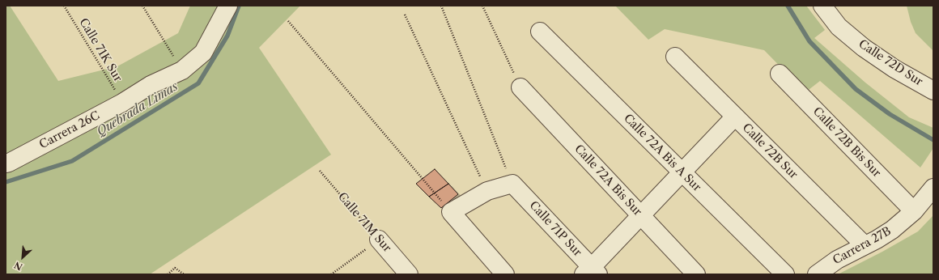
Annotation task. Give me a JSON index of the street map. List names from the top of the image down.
{
  "streets": {
    "street": [
      "Calle 72D Sur",
      "Carrera 26C",
      "Calle 72B Bis Sur",
      "Calle 72B Sur",
      "Calle 72A Bis A Sur",
      "Calle 72A Bis Sur",
      "Calle 71M Sur",
      "Calle 71P Sur",
      "Carrera 27B"
    ],
    "path": ["Calle 71K Sur"]
  },
  "crossings": [
    ["Calle 71K Sur", "Carrera 26C"],
    ["Calle 72B Bis Sur", "Carrera 27B"],
    ["Calle 72B Sur", "Carrera 27B"]
  ],
  "water": ["Quebrada Limas"],
  "north": "bottom left"
}
